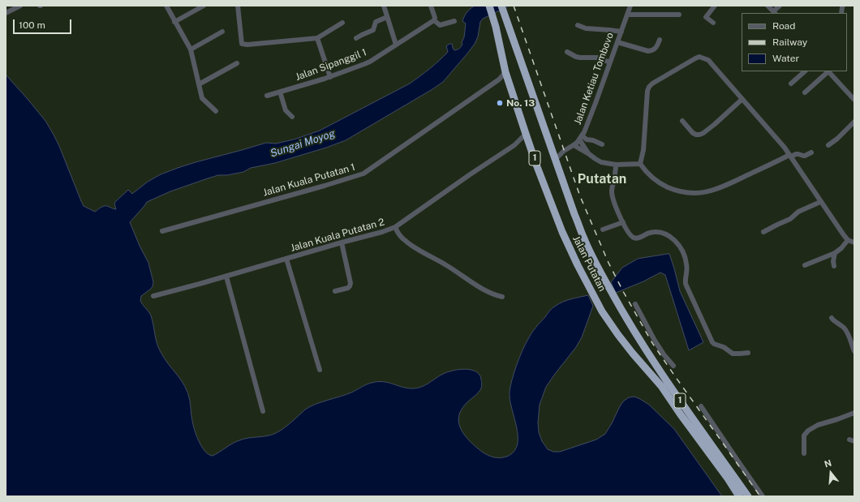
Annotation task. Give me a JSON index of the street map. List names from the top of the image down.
{
  "streets": {
    "highway": ["1", "Jalan Putatan"],
    "street": [
      "Jalan Sipanggil 1",
      "Jalan Ketiau Tombovo",
      "Jalan Kuala Putatan 1",
      "Jalan Kuala Putatan 2"
    ]
  },
  "crossings": [
    ["Jalan Ketiau Tombovo", "Jalan Putatan"],
    ["Jalan Kuala Putatan 1", "Jalan Putatan"],
    ["Jalan Kuala Putatan 2", "Jalan Putatan"]
  ],
  "districts": ["Putatan"],
  "water": ["Sungai Moyog"],
  "places": ["No. 13"],
  "legend": ["Road", "Railway", "Water"],
  "scale_bar": "100 m",
  "north": "top"
}
